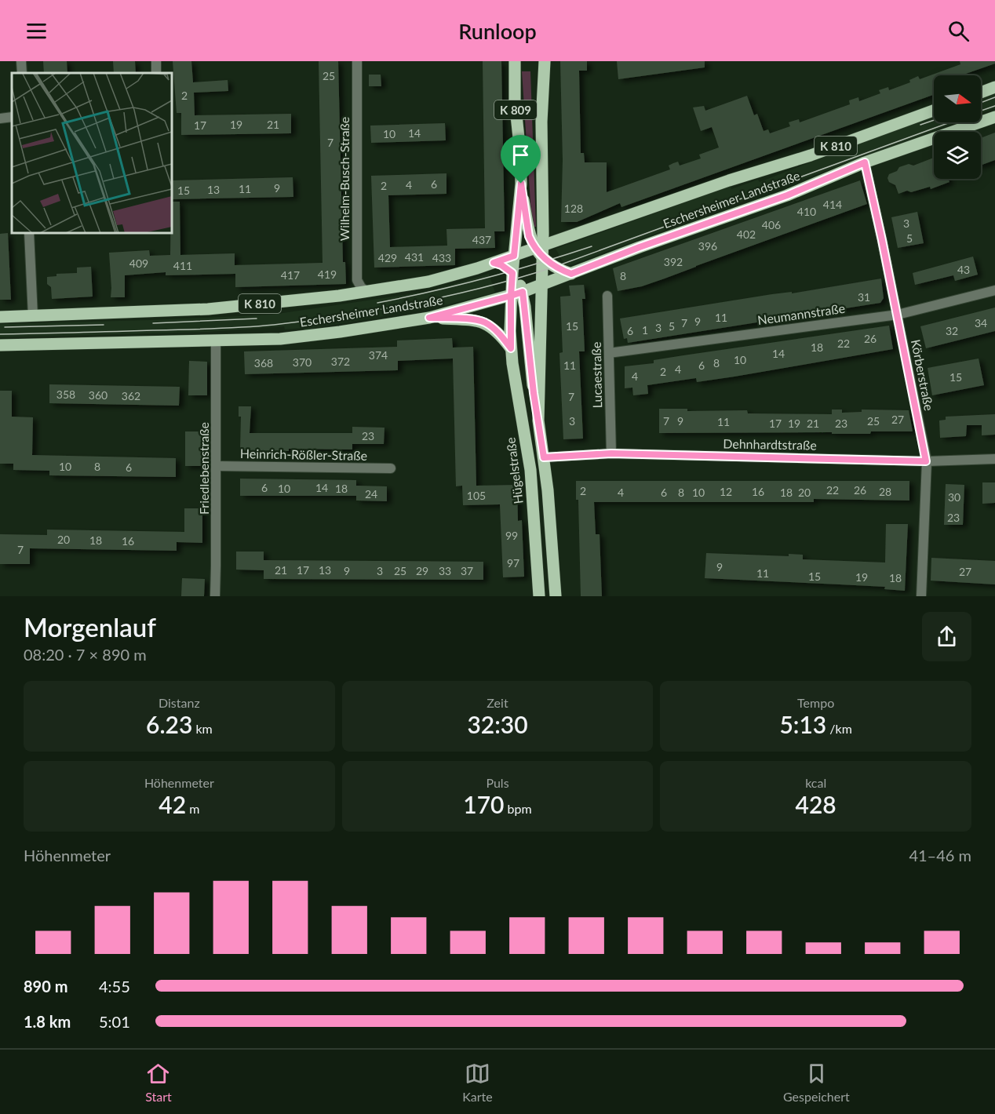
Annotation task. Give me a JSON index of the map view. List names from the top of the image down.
{
  "streets": {
    "main road": [
      "K 809",
      "K 810",
      "Eschersheimer Landstraße",
      "Hügelstraße"
    ],
    "street": [
      "Wilhelm-Busch-Straße",
      "Neumannstraße",
      "Lucaestraße",
      "Körberstraße",
      "Dehnhardtstraße",
      "Heinrich-Rößler-Straße",
      "Friedlebenstraße"
    ]
  },
  "crossings": [
    ["K 809", "Eschersheimer Landstraße"],
    ["Wilhelm-Busch-Straße", "Eschersheimer Landstraße"],
    ["Eschersheimer Landstraße", "Körberstraße"],
    ["Eschersheimer Landstraße", "Friedlebenstraße"],
    ["Eschersheimer Landstraße", "Hügelstraße"],
    ["Neumannstraße", "Lucaestraße"],
    ["Neumannstraße", "Körberstraße"],
    ["Lucaestraße", "Dehnhardtstraße"],
    ["Körberstraße", "Dehnhardtstraße"],
    ["Heinrich-Rößler-Straße", "Friedlebenstraße"]
  ],
  "house_numbers": [
    "25",
    "2",
    "19",
    "21",
    "17",
    "14",
    "10",
    "7",
    "6",
    "4",
    "2",
    "9",
    "11",
    "13",
    "15",
    "414",
    "128",
    "410",
    "3",
    "406",
    "402",
    "5",
    "437",
    "396",
    "431",
    "429",
    "433",
    "392",
    "409",
    "411",
    "43",
    "419",
    "417",
    "8",
    "31",
    "11",
    "9",
    "7",
    "34",
    "15",
    "5",
    "3",
    "1",
    "6",
    "32",
    "26",
    "22",
    "18",
    "14",
    "374",
    "10",
    "372",
    "370",
    "368",
    "8",
    "11",
    "6",
    "4",
    "2",
    "4",
    "15",
    "358",
    "360",
    "362",
    "7",
    "27",
    "3",
    "7",
    "9",
    "25",
    "11",
    "17",
    "19",
    "21",
    "23",
    "23",
    "10",
    "8",
    "6",
    "6",
    "14",
    "10",
    "18",
    "22",
    "26",
    "2",
    "12",
    "16",
    "28",
    "4",
    "6",
    "8",
    "10",
    "18",
    "20",
    "24",
    "105",
    "30",
    "23",
    "99",
    "20",
    "18",
    "16",
    "7",
    "97",
    "9",
    "21",
    "17",
    "13",
    "9",
    "3",
    "25",
    "29",
    "33",
    "37",
    "27",
    "11",
    "15",
    "19",
    "18"
  ],
  "north": "right",
  "page": {
    "header": "Runloop",
    "heading": ["Morgenlauf", "08:20 · 7 × 890 m"],
    "stats": [
      ["Distanz", "6.23 km"],
      ["Zeit", "32:30"],
      ["Tempo", "5:13 /km"],
      ["Höhenmeter", "42 m"],
      ["Puls", "170 bpm"],
      ["kcal", "428"]
    ],
    "chart": ["Höhenmeter", "41–46 m"],
    "list": [
      {
        "name": "890 m",
        "note": "4:55"
      },
      {
        "name": "1.8 km",
        "note": "5:01"
      }
    ],
    "tabs": ["Start", "Karte", "Gespeichert"]
  }
}
